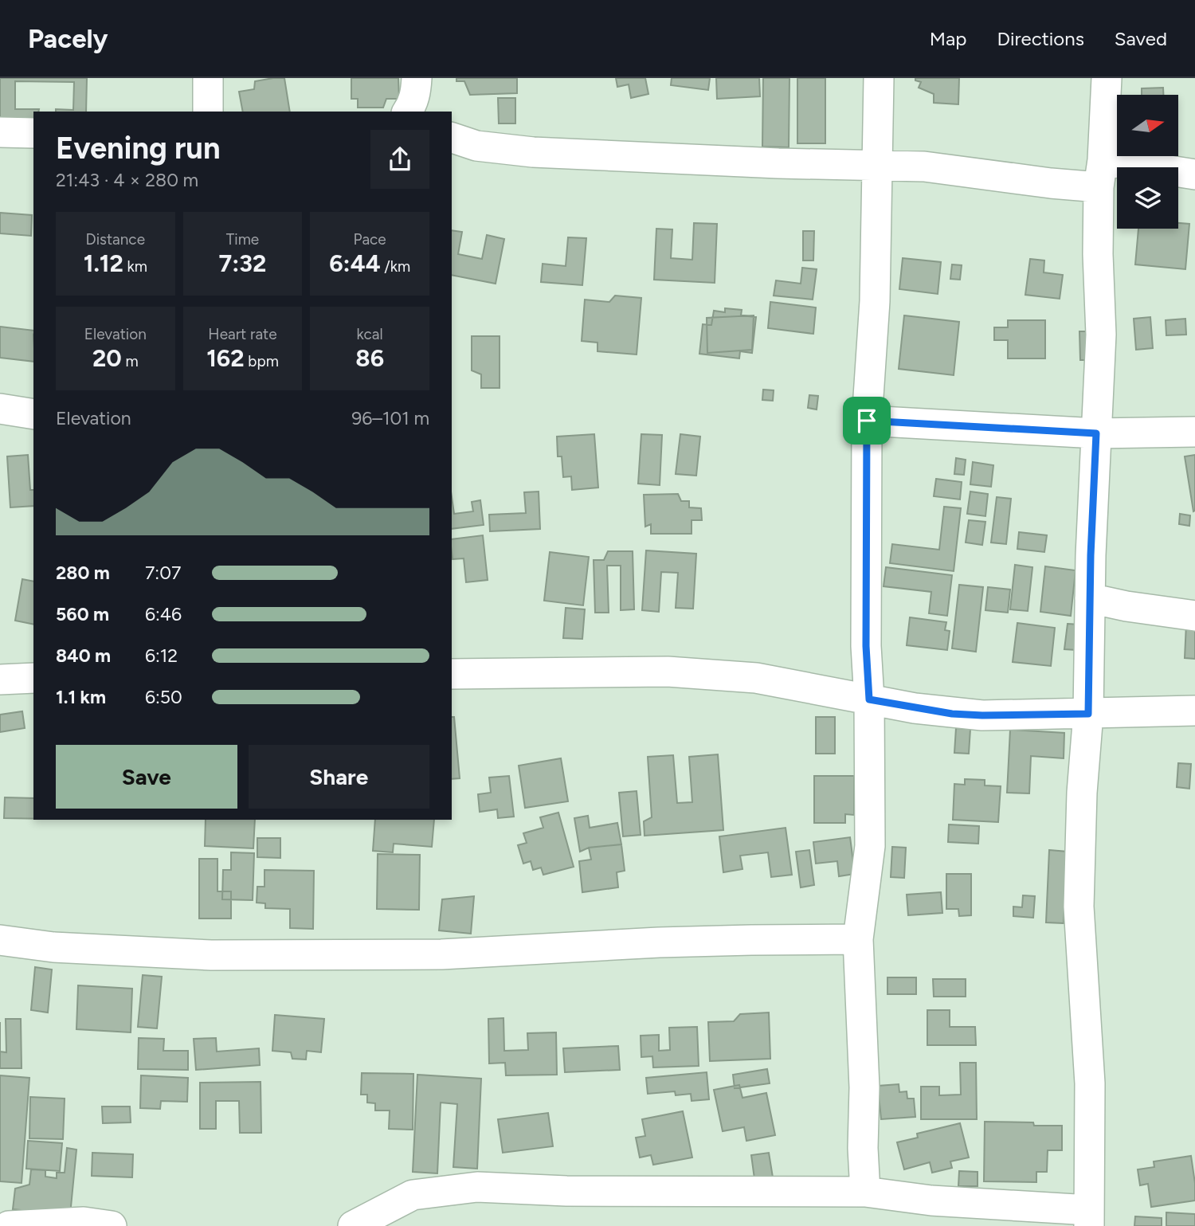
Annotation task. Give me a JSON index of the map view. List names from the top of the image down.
{
  "north": "right",
  "page": {
    "header": "Pacely",
    "nav": ["Map", "Directions", "Saved"],
    "heading": ["Evening run", "21:43 · 4 × 280 m"],
    "stats": [
      ["Distance", "1.12 km"],
      ["Time", "7:32"],
      ["Pace", "6:44 /km"],
      ["Elevation", "20 m"],
      ["Heart rate", "162 bpm"],
      ["kcal", "86"]
    ],
    "chart": ["Elevation", "96–101 m"],
    "list": [
      {
        "name": "280 m",
        "note": "7:07"
      },
      {
        "name": "560 m",
        "note": "6:46"
      },
      {
        "name": "840 m",
        "note": "6:12"
      },
      {
        "name": "1.1 km",
        "note": "6:50"
      }
    ],
    "buttons": ["Save", "Share"]
  }
}
